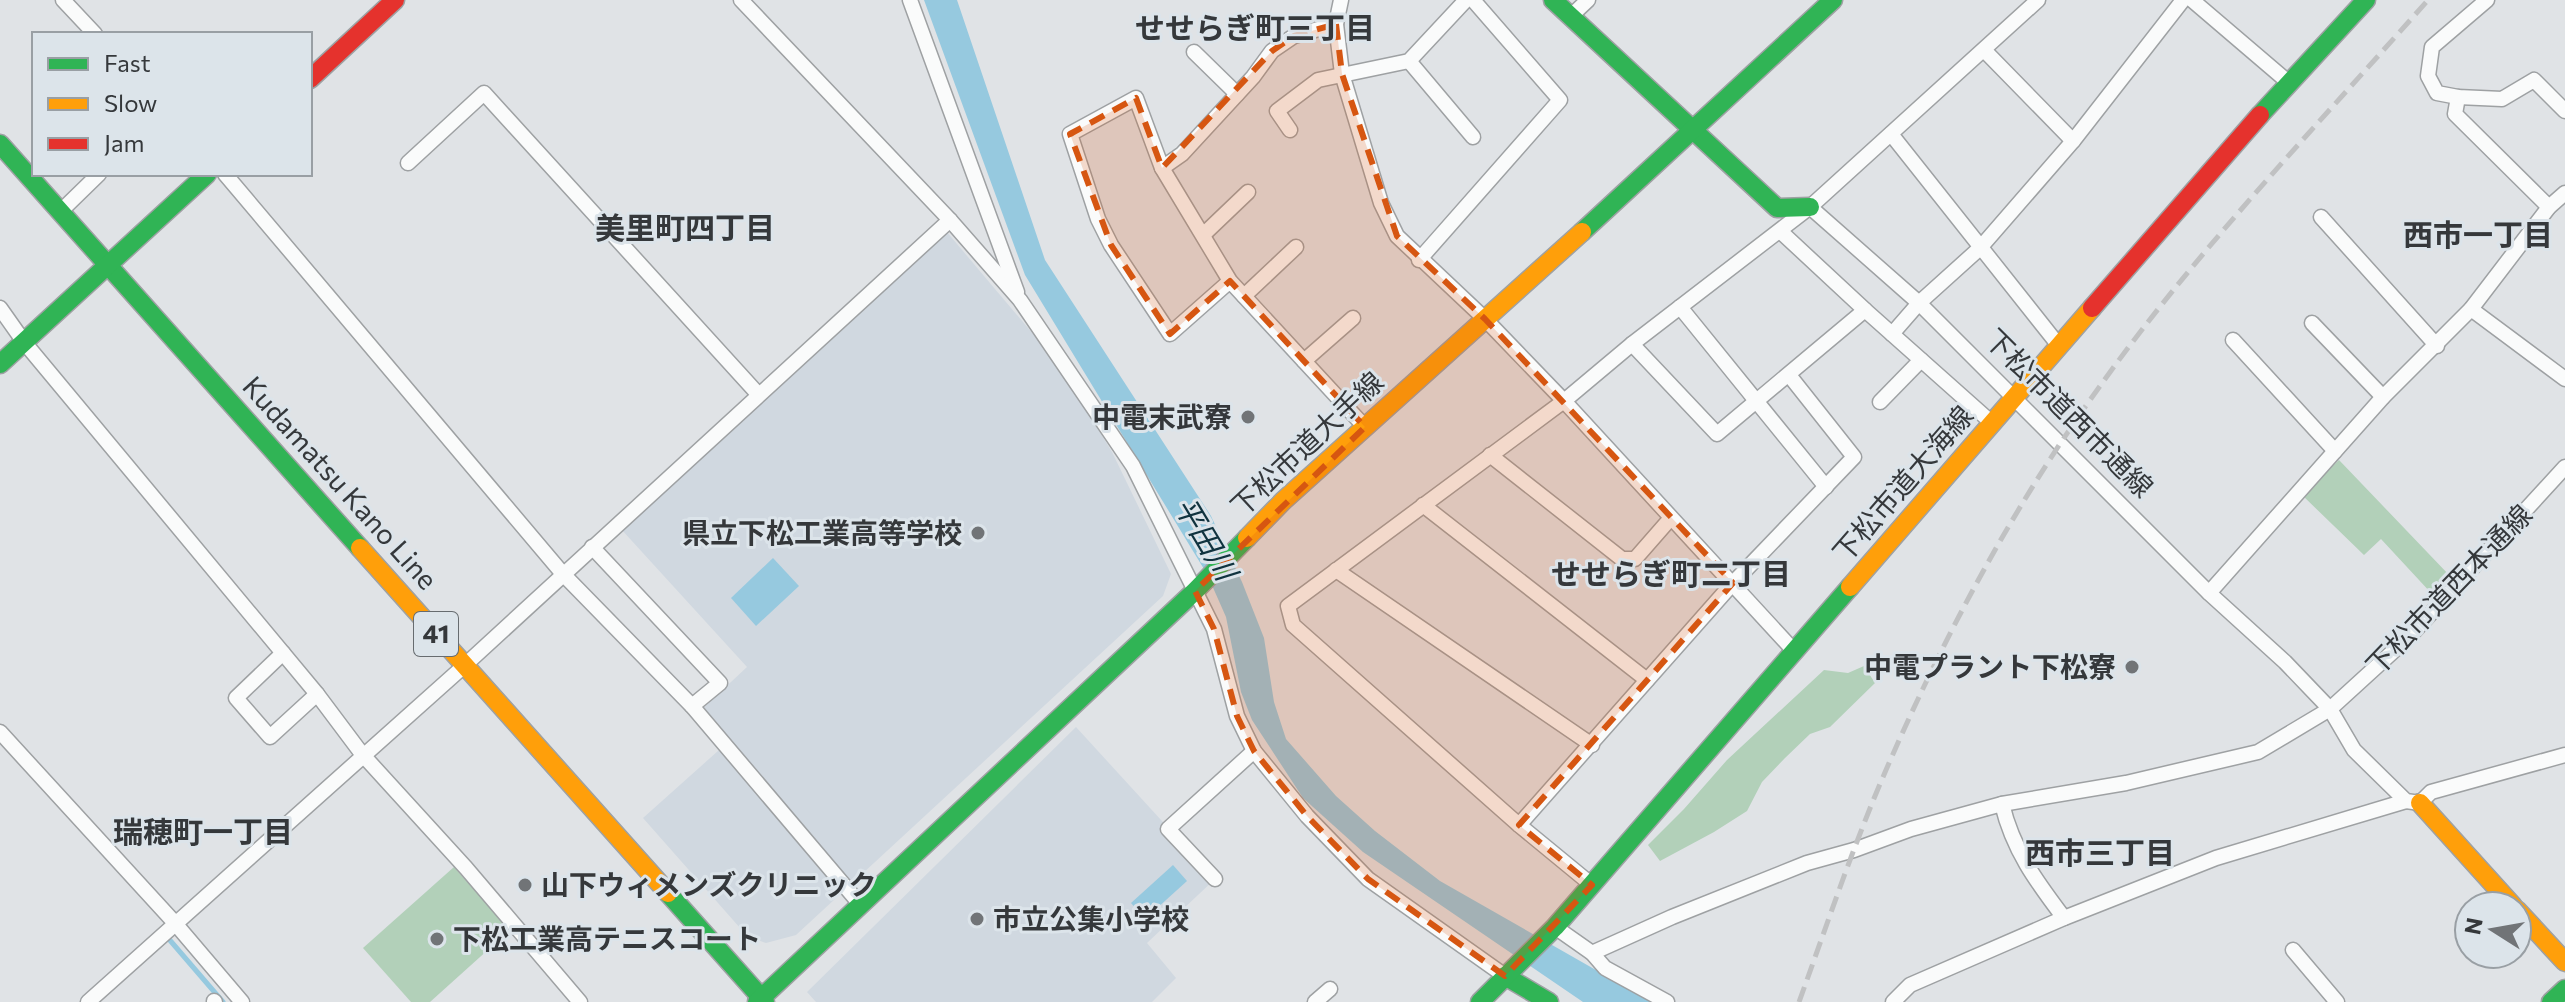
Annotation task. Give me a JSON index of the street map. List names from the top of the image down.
{
  "streets": {
    "street": [
      "下松市道西市通線",
      "下松市道大手線",
      "Kudamatsu Kano Line",
      "下松市道大海線",
      "下松市道西本通線",
      "41"
    ]
  },
  "crossings": [
    ["下松市道西市通線", "下松市道大海線"],
    ["下松市道西市通線", "下松市道西本通線"],
    ["下松市道大手線", "Kudamatsu Kano Line"]
  ],
  "districts": [
    "せせらぎ町三丁目",
    "美里町四丁目",
    "西市一丁目",
    "せせらぎ町二丁目",
    "瑞穂町一丁目",
    "西市三丁目"
  ],
  "water": ["平田川"],
  "places": [
    "中電末武寮",
    "県立下松工業高等学校",
    "中電プラント下松寮",
    "山下ウィメンズクリニック",
    "市立公集小学校",
    "下松工業高テニスコート"
  ],
  "legend": ["Fast", "Slow", "Jam"],
  "north": "left"
}
